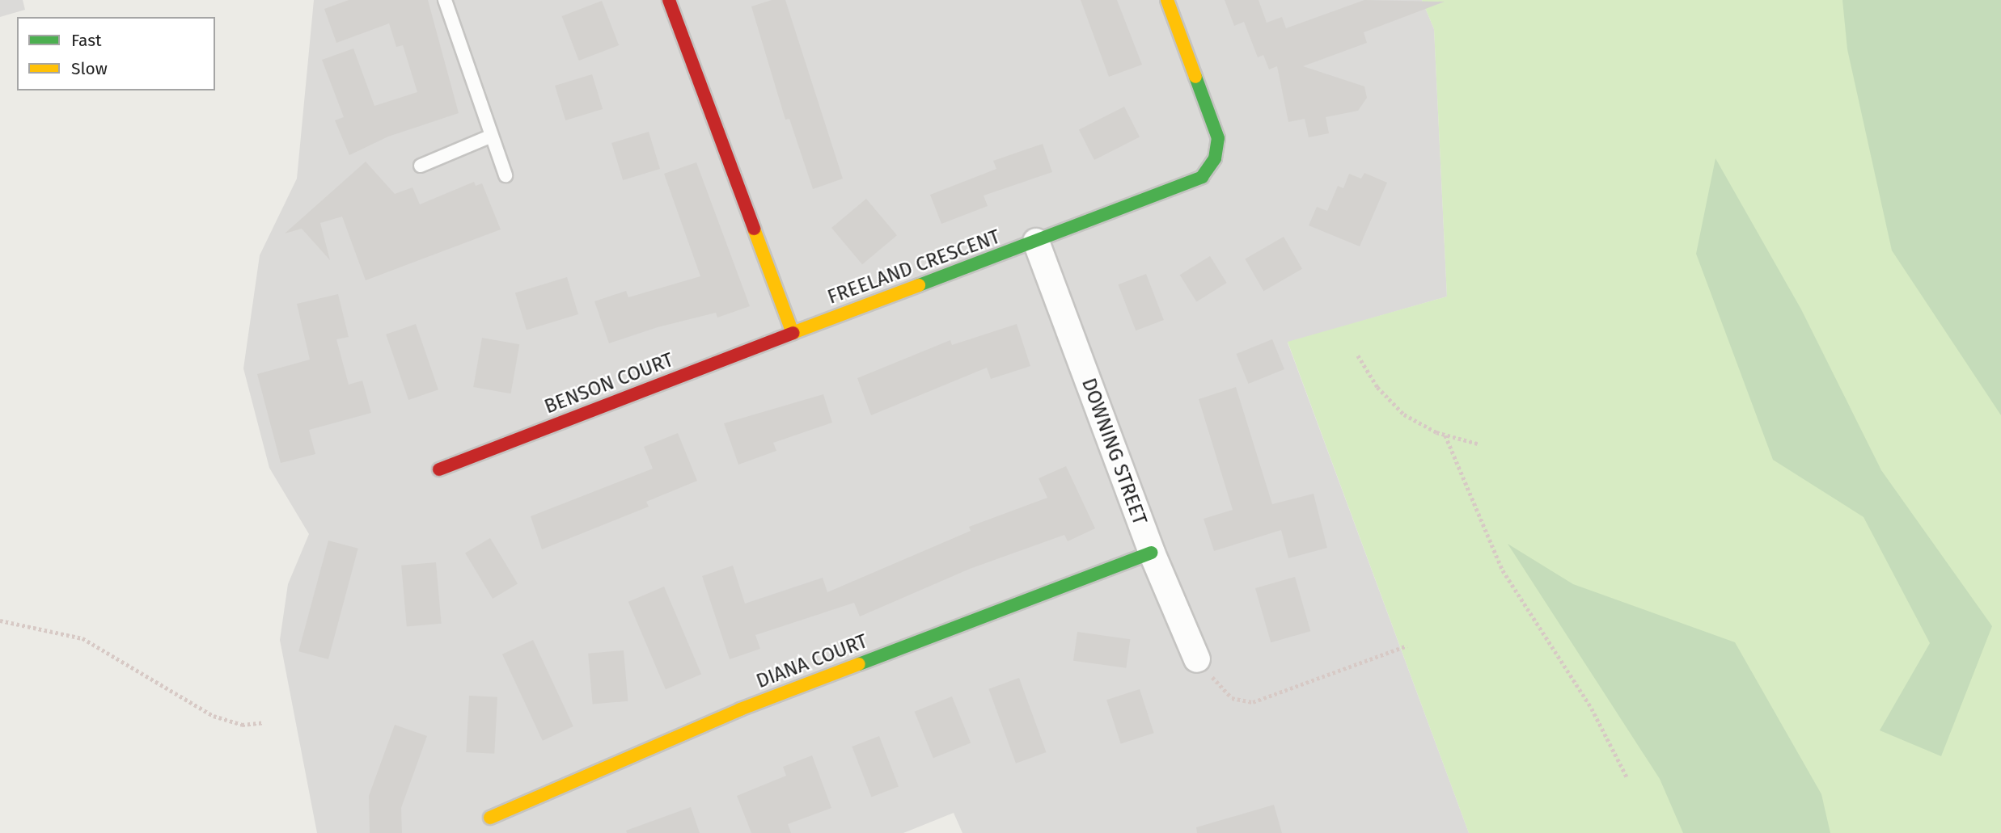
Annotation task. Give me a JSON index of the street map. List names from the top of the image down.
{
  "streets": {
    "street": [
      "FREELAND CRESCENT",
      "BENSON COURT",
      "DOWNING STREET",
      "DIANA COURT"
    ]
  },
  "crossings": [
    ["FREELAND CRESCENT", "BENSON COURT"],
    ["FREELAND CRESCENT", "DOWNING STREET"],
    ["DOWNING STREET", "DIANA COURT"]
  ],
  "legend": ["Fast", "Slow"]
}
